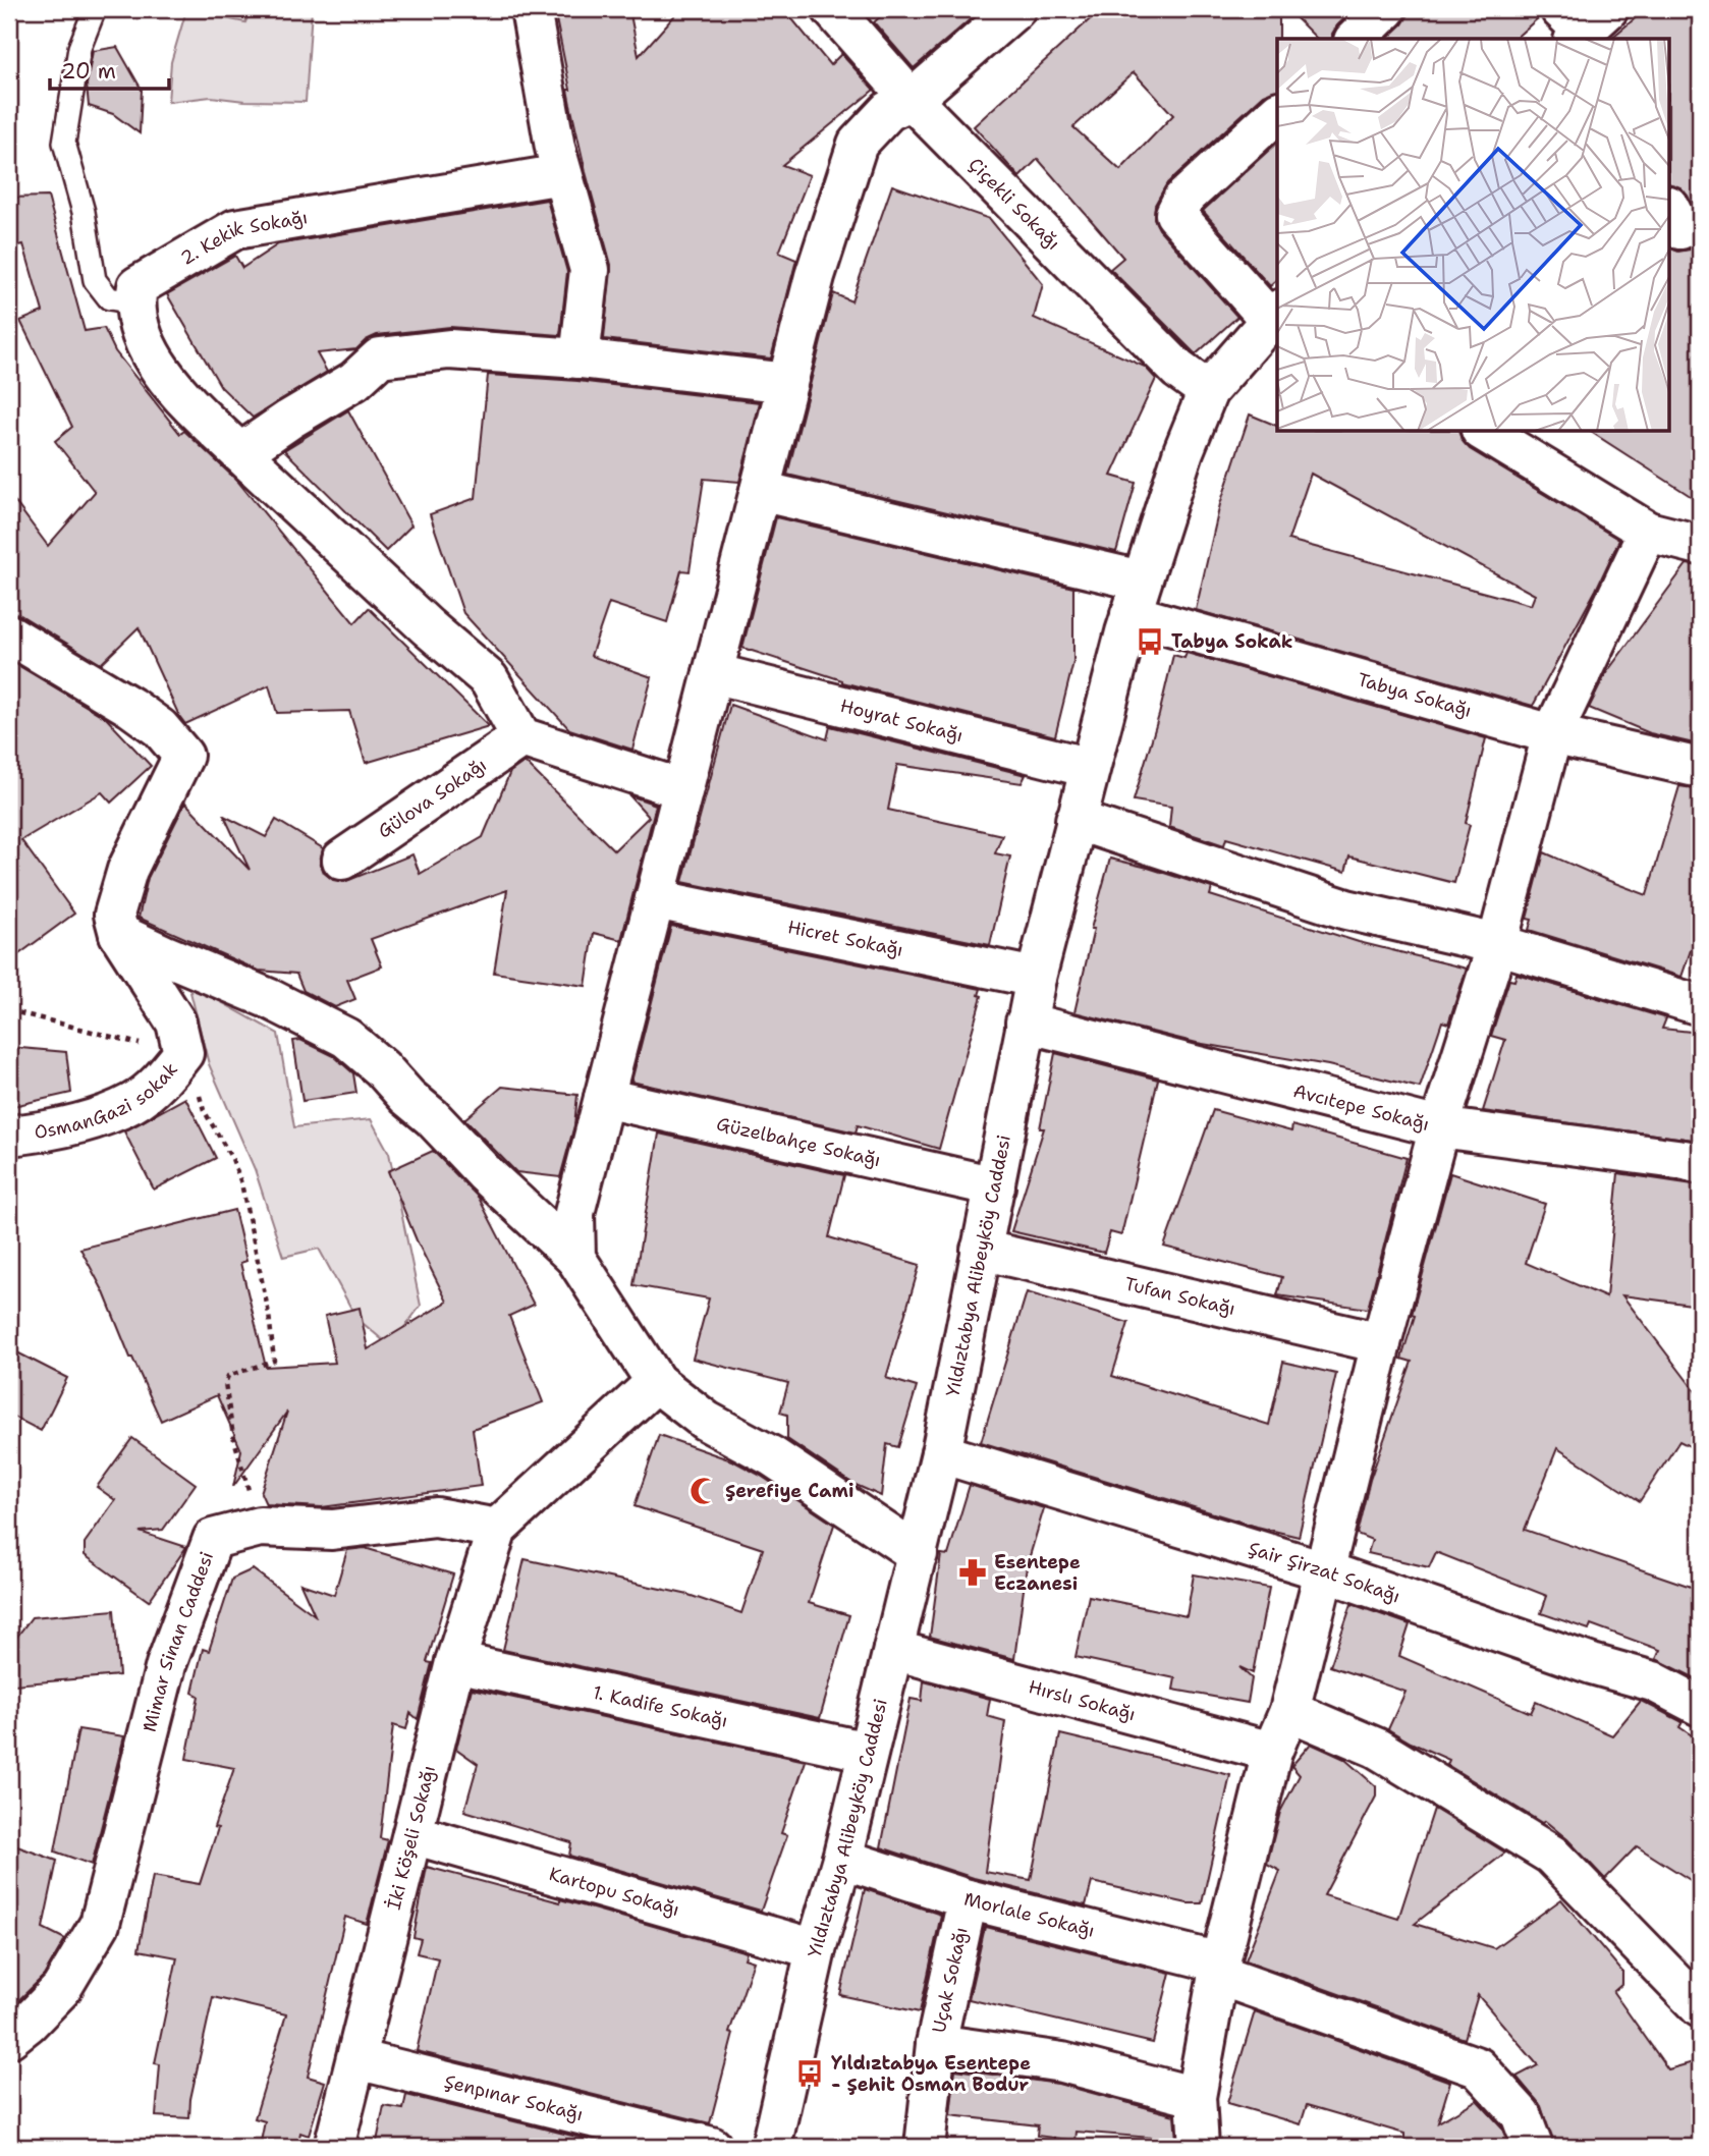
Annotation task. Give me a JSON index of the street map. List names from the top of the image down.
{
  "streets": {
    "street": [
      "Çiçekli Sokağı",
      "2. Kekik Sokağı",
      "Tabya Sokağı",
      "Hoyrat Sokağı",
      "Gülova Sokağı",
      "Hicret Sokağı",
      "OsmanGazi sokak",
      "Avcıtepe Sokağı",
      "Güzelbahçe Sokağı",
      "Yıldıztabya Alibeyköy Caddesi",
      "Tufan Sokağı",
      "Şair Şirzat Sokağı",
      "Mimar Sinan Caddesi",
      "Hırslı Sokağı",
      "1. Kadife Sokağı",
      "İki Köşeli Sokağı",
      "Kartopu Sokağı",
      "Morlale Sokağı",
      "Uçak Sokağı",
      "Şenpınar Sokağı"
    ]
  },
  "crossings": [
    ["Çiçekli Sokağı", "Yıldıztabya Alibeyköy Caddesi"],
    ["Tabya Sokağı", "Yıldıztabya Alibeyköy Caddesi"],
    ["Hoyrat Sokağı", "Yıldıztabya Alibeyköy Caddesi"],
    ["Hicret Sokağı", "Yıldıztabya Alibeyköy Caddesi"],
    ["Avcıtepe Sokağı", "Yıldıztabya Alibeyköy Caddesi"],
    ["Güzelbahçe Sokağı", "Yıldıztabya Alibeyköy Caddesi"],
    ["Yıldıztabya Alibeyköy Caddesi", "Tufan Sokağı"],
    ["Yıldıztabya Alibeyköy Caddesi", "Şair Şirzat Sokağı"],
    ["Yıldıztabya Alibeyköy Caddesi", "Hırslı Sokağı"],
    ["Yıldıztabya Alibeyköy Caddesi", "1. Kadife Sokağı"],
    ["Yıldıztabya Alibeyköy Caddesi", "Kartopu Sokağı"],
    ["Yıldıztabya Alibeyköy Caddesi", "Morlale Sokağı"],
    ["Mimar Sinan Caddesi", "İki Köşeli Sokağı"],
    ["1. Kadife Sokağı", "İki Köşeli Sokağı"],
    ["İki Köşeli Sokağı", "Kartopu Sokağı"],
    ["İki Köşeli Sokağı", "Şenpınar Sokağı"],
    ["Morlale Sokağı", "Uçak Sokağı"]
  ],
  "places": {
    "bus stop": ["Tabya Sokak", "Yıldıztabya Esentepe - Şehit Osman Bodur"],
    "mosque": ["Şerefiye Cami"],
    "pharmacy": ["Esentepe Eczanesi"]
  },
  "scale_bar": "20 m"
}
